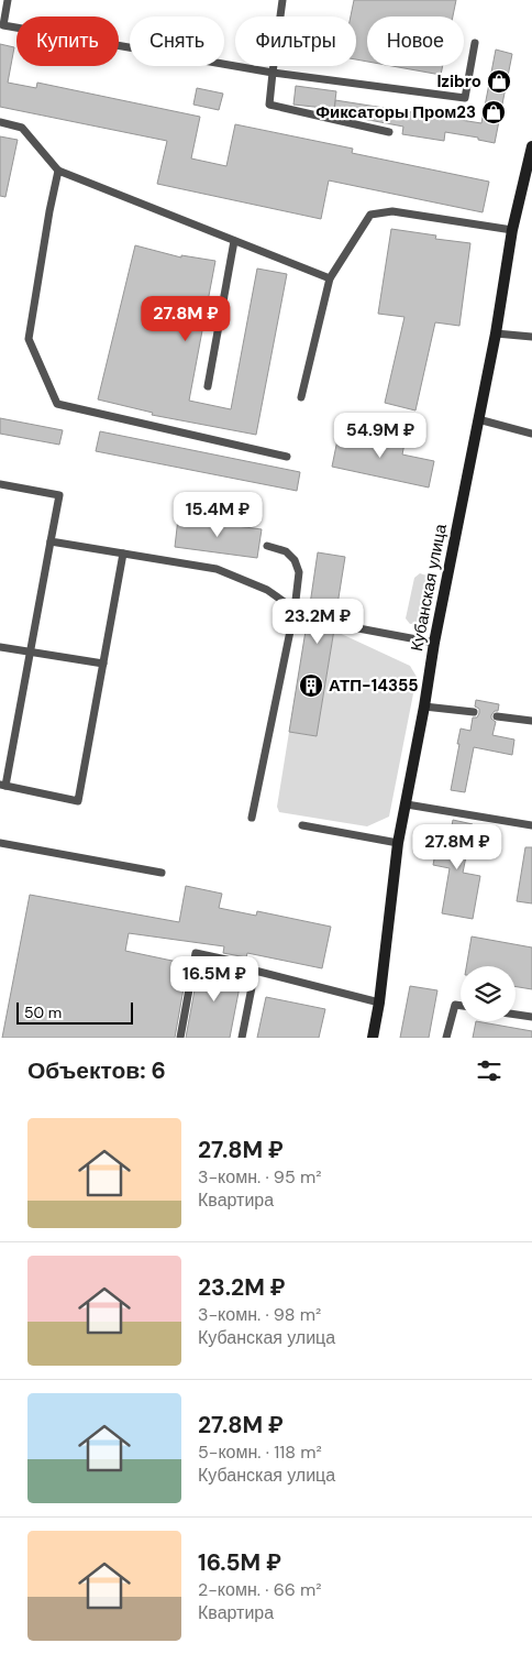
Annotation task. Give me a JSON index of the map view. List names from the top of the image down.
{
  "streets": {
    "main road": ["Кубанская улица"]
  },
  "places": {
    "shop": ["Izibro", "Фиксаторы Пром23"],
    "building": ["АТП-14355"]
  },
  "scale_bar": "50 m",
  "page": {
    "chip": [
      "Купить",
      "Снять",
      "Фильтры",
      "Новое"
    ],
    "price": [
      "27.8M ₽",
      "54.9M ₽",
      "15.4M ₽",
      "23.2M ₽",
      "27.8M ₽",
      "16.5M ₽"
    ],
    "scale": "50 m",
    "heading": "Объектов: 6",
    "list": [
      {
        "name": "27.8M ₽",
        "note": "3-комн. · 95 m² · Квартира"
      },
      {
        "name": "23.2M ₽",
        "note": "3-комн. · 98 m² · Кубанская улица"
      },
      {
        "name": "27.8M ₽",
        "note": "5-комн. · 118 m² · Кубанская улица"
      },
      {
        "name": "16.5M ₽",
        "note": "2-комн. · 66 m² · Квартира"
      }
    ]
  }
}
